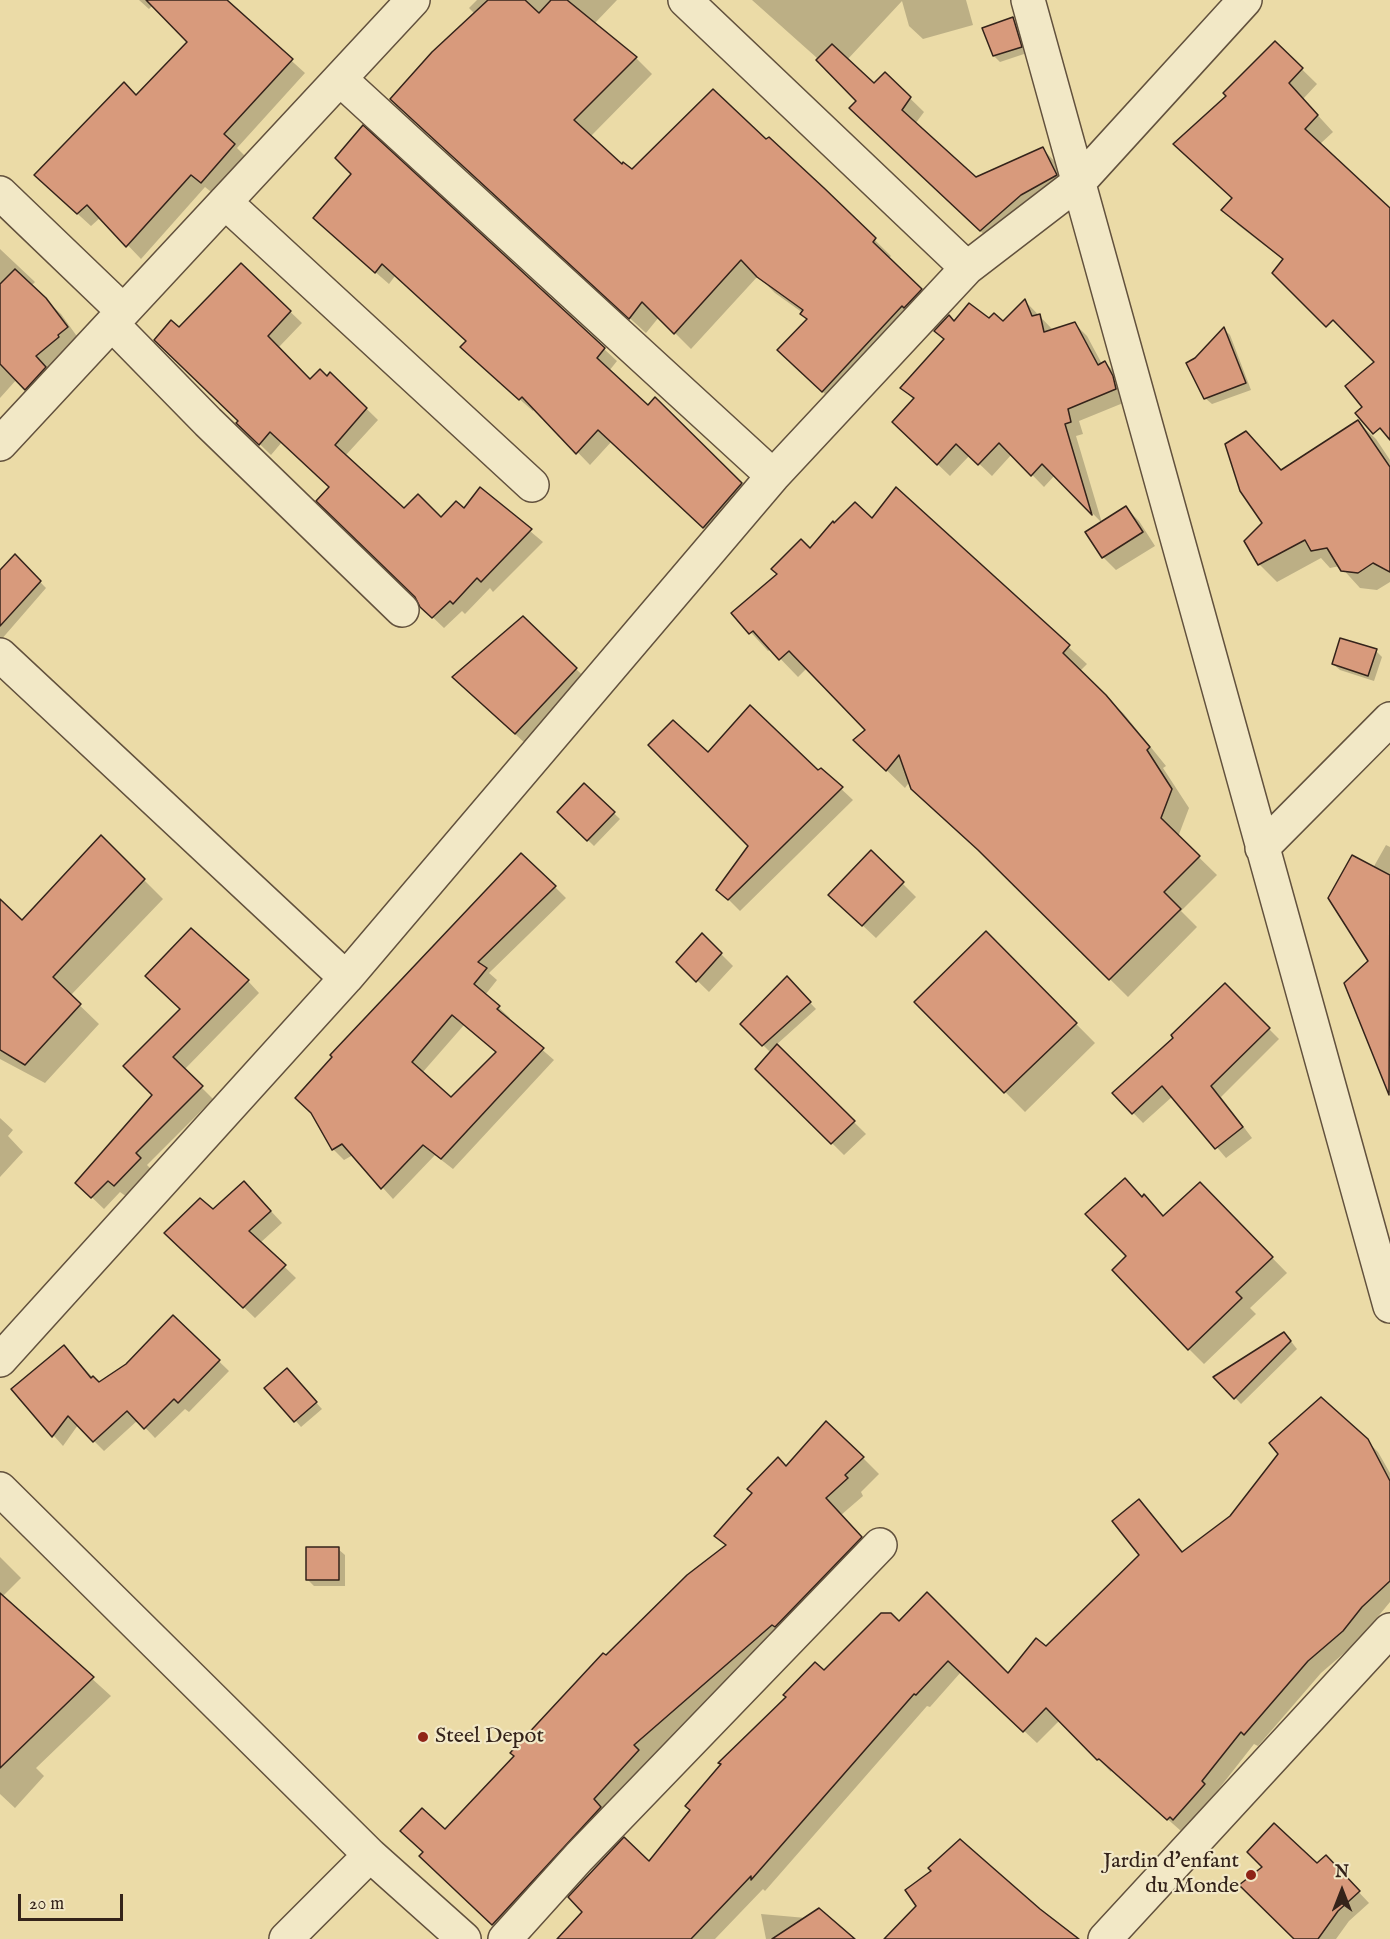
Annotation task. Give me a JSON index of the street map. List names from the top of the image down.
{
  "places": ["Steel Depot", "Jardin d'enfant du Monde"],
  "scale_bar": "20 m",
  "north": "top"
}
